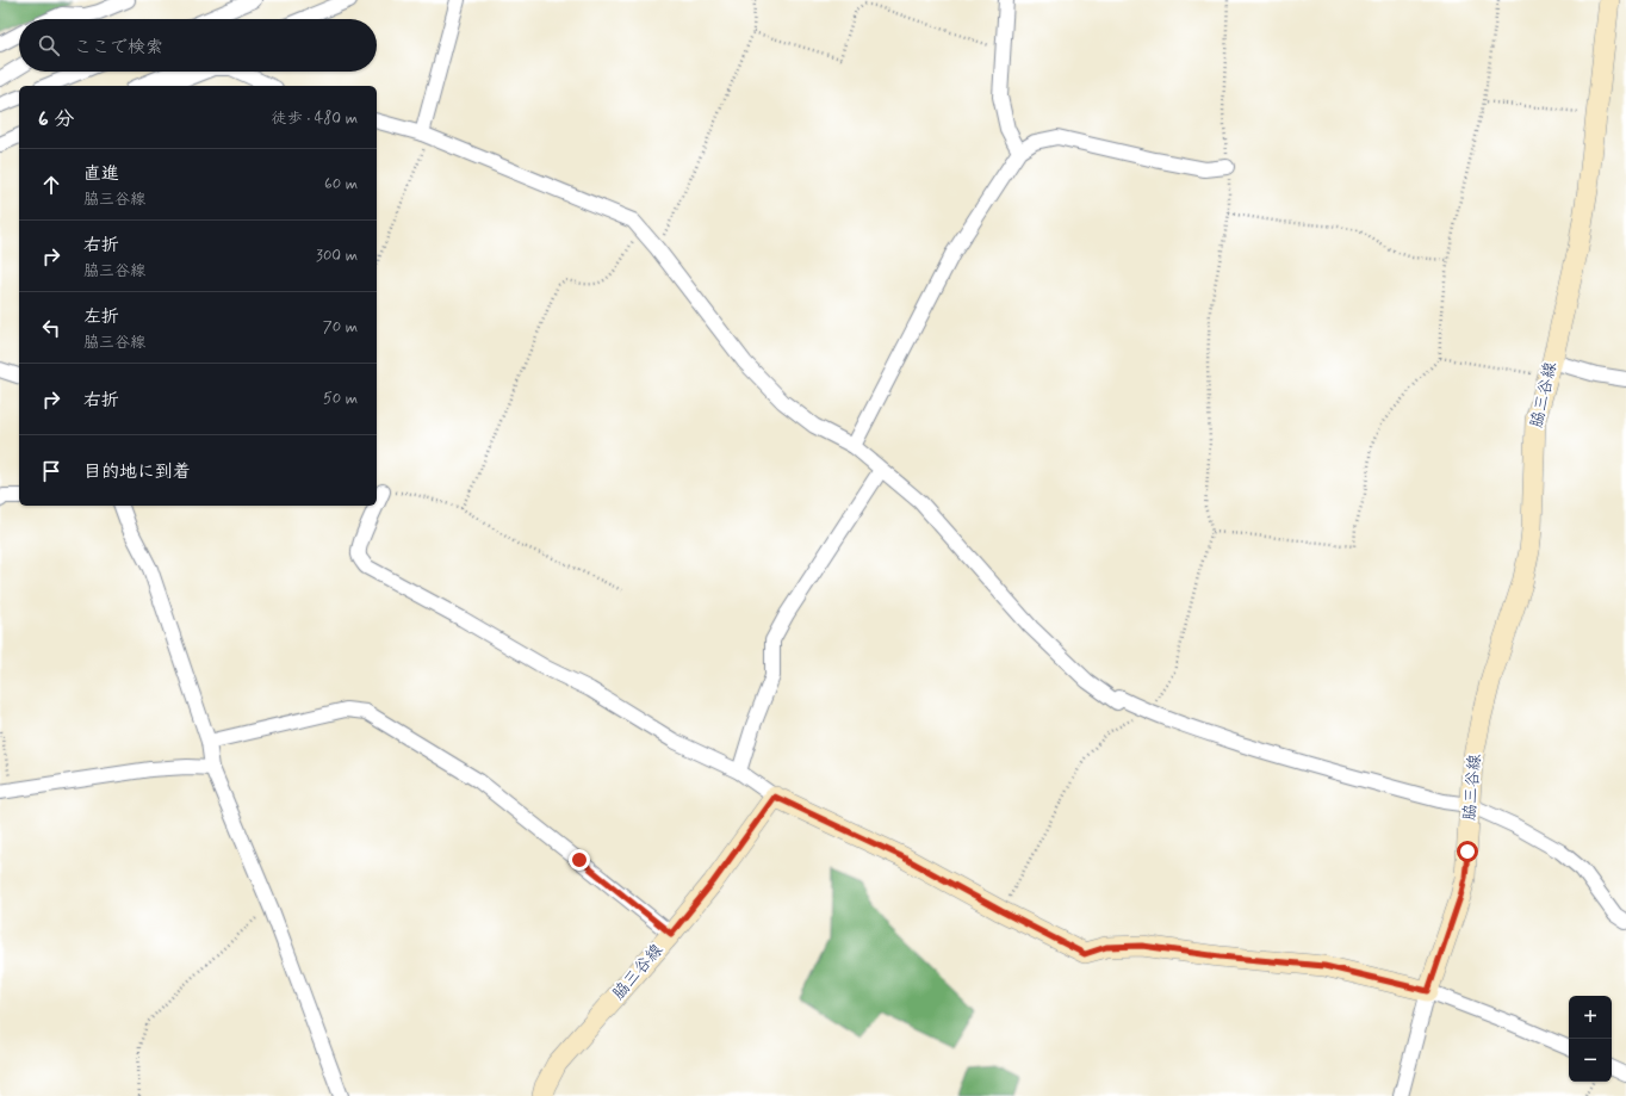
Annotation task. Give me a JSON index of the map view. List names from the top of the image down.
{
  "streets": {
    "main road": ["脇三谷線"]
  },
  "page": {
    "search": "ここで検索",
    "heading": ["6 分", "徒歩 · 480 m"],
    "list": [
      ["直進", "脇三谷線", "60 m"],
      ["右折", "脇三谷線", "300 m"],
      ["左折", "脇三谷線", "70 m"],
      ["右折", "50 m"],
      "目的地に到着"
    ],
    "map_buttons": ["+", "−"]
  }
}
